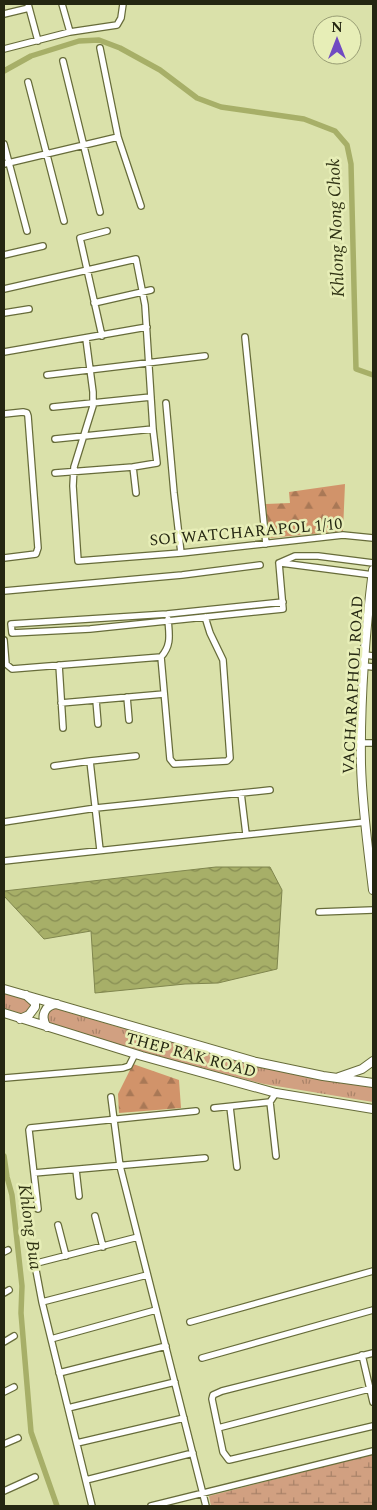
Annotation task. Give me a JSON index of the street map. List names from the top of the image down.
{
  "streets": {
    "main road": ["VACHARAPHOL ROAD", "THEP RAK ROAD"],
    "street": ["SOI WATCHARAPOL 1/10"]
  },
  "water": ["Khlong Nong Chok", "Khlong Bua"],
  "north": "top"
}
